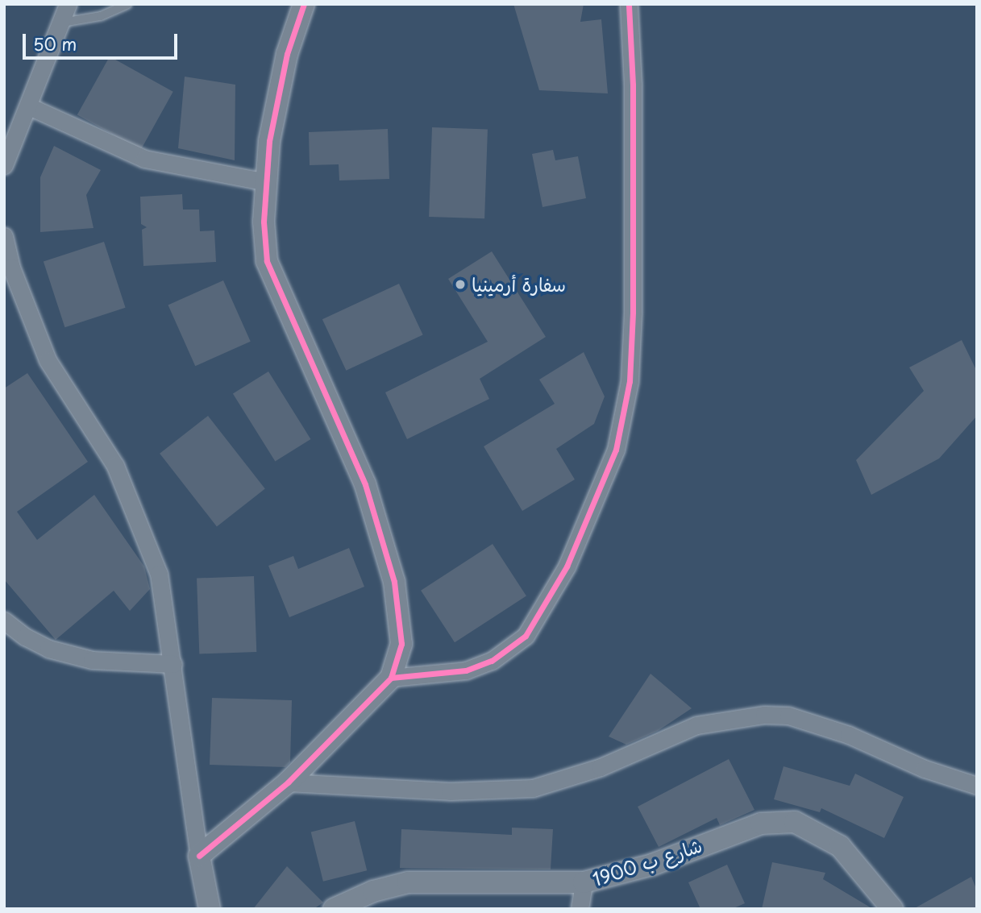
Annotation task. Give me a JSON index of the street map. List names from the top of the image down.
{
  "streets": {
    "street": ["شارع ب 1900"]
  },
  "places": ["سفارة أرمينيا"],
  "scale_bar": "50 m"
}
